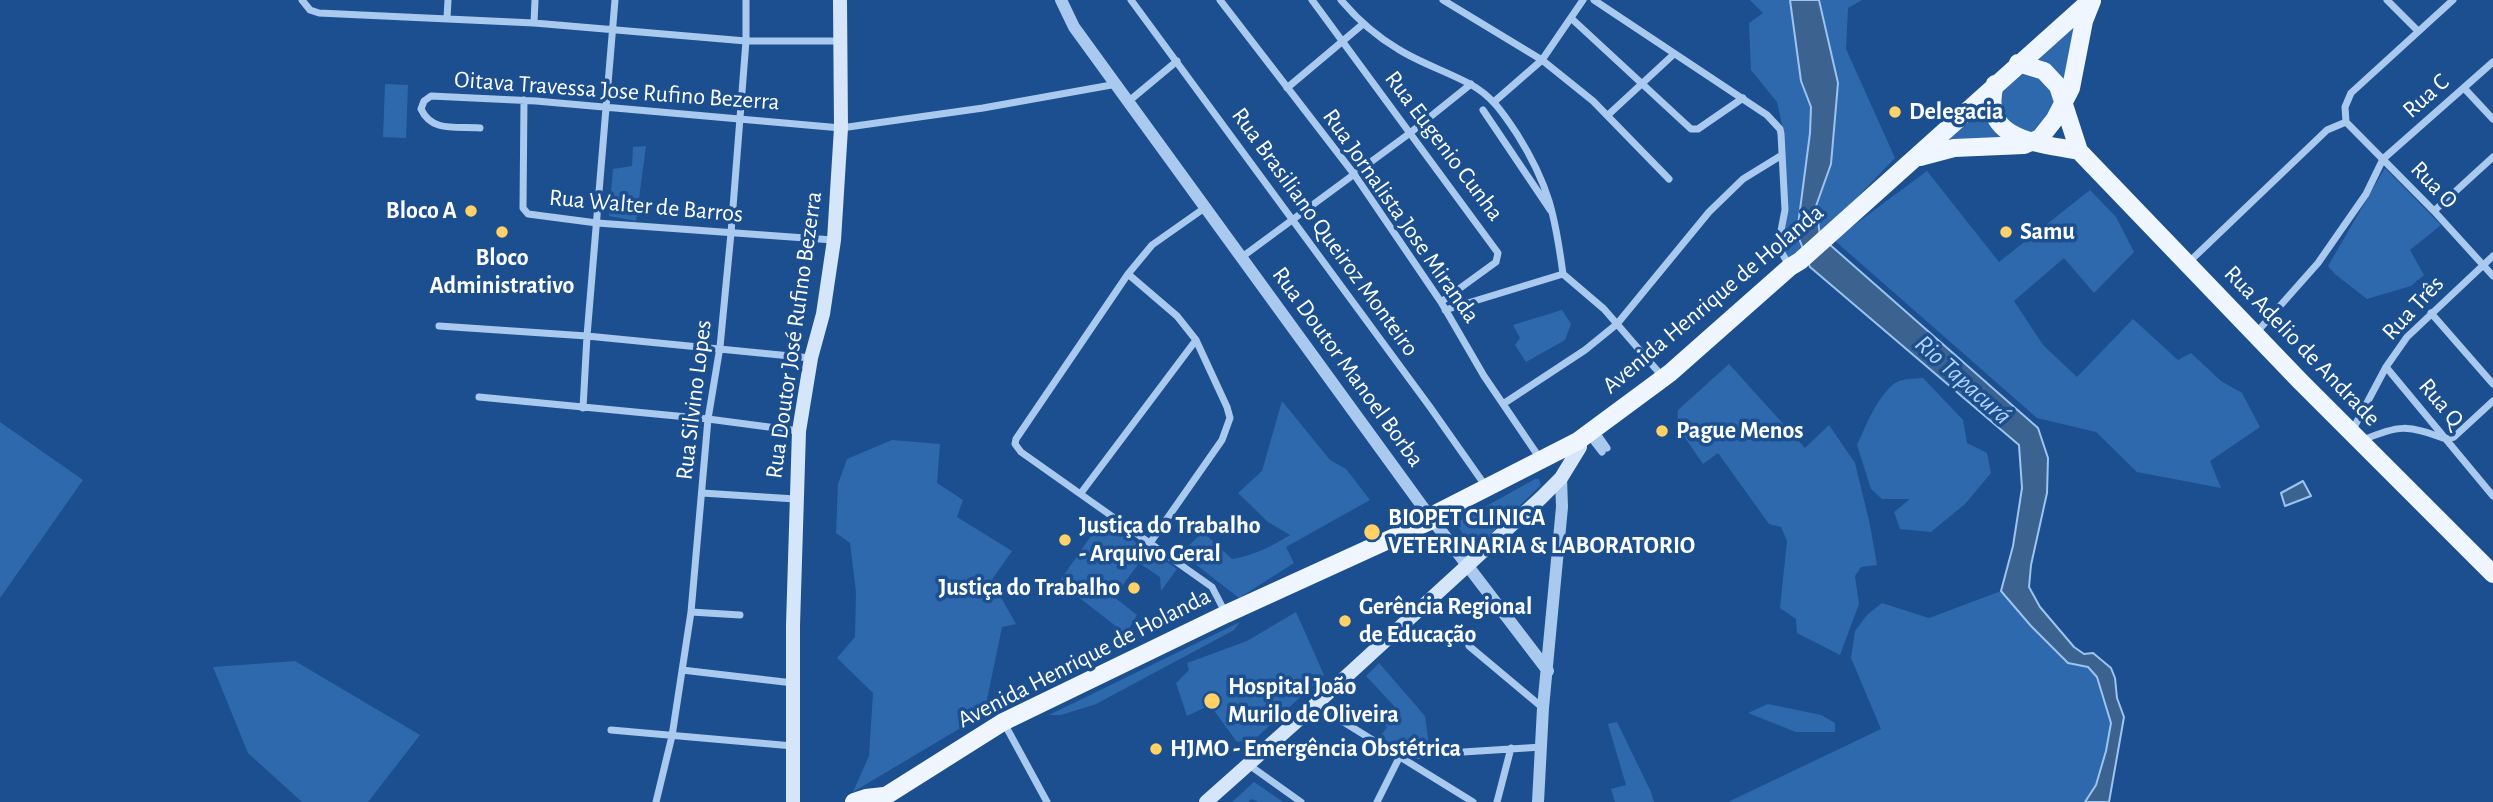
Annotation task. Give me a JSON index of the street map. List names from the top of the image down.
{
  "streets": {
    "main road": ["Avenida Henrique de Holanda", "Rua Doutor José Rufino Bezerra", "Rua Adelio de Andrade"],
    "street": [
      "Oitava Travessa Jose Rufino Bezerra",
      "Rua C",
      "Rua Eugenio Cunha",
      "Rua O",
      "Rua Walter de Barros",
      "Rua Jornalista Jose Miranda",
      "Rua Brasiliano Queiroz Monteiro",
      "Rua Três",
      "Rua Doutor Manoel Borba",
      "Rua Silvino Lopes",
      "Rua Q"
    ]
  },
  "crossings": [
    ["Oitava Travessa Jose Rufino Bezerra", "Rua Walter de Barros"],
    ["Oitava Travessa Jose Rufino Bezerra", "Rua Doutor José Rufino Bezerra"],
    ["Oitava Travessa Jose Rufino Bezerra", "Rua Doutor Manoel Borba"],
    ["Oitava Travessa Jose Rufino Bezerra", "Rua Silvino Lopes"],
    ["Rua C", "Rua O"],
    ["Rua Eugenio Cunha", "Rua Jornalista Jose Miranda"],
    ["Rua O", "Rua Três"],
    ["Rua Walter de Barros", "Rua Doutor José Rufino Bezerra"],
    ["Rua Walter de Barros", "Rua Silvino Lopes"],
    ["Rua Jornalista Jose Miranda", "Avenida Henrique de Holanda"],
    ["Rua Brasiliano Queiroz Monteiro", "Avenida Henrique de Holanda"],
    ["Avenida Henrique de Holanda", "Rua Doutor Manoel Borba"],
    ["Rua Três", "Rua Adelio de Andrade"],
    ["Rua Três", "Rua Q"]
  ],
  "water": ["Rio Tapacurá"],
  "places": [
    "Delegacia",
    "Bloco A",
    "Bloco Administrativo",
    "Samu",
    "Pague Menos",
    "BIOPET CLINICA VETERINARIA & LABORATORIO",
    "Justiça do Trabalho - Arquivo Geral",
    "Justiça do Trabalho",
    "Gerência Regional de Educação",
    "Hospital João Murilo de Oliveira",
    "HJMO - Emergência Obstétrica"
  ]
}
